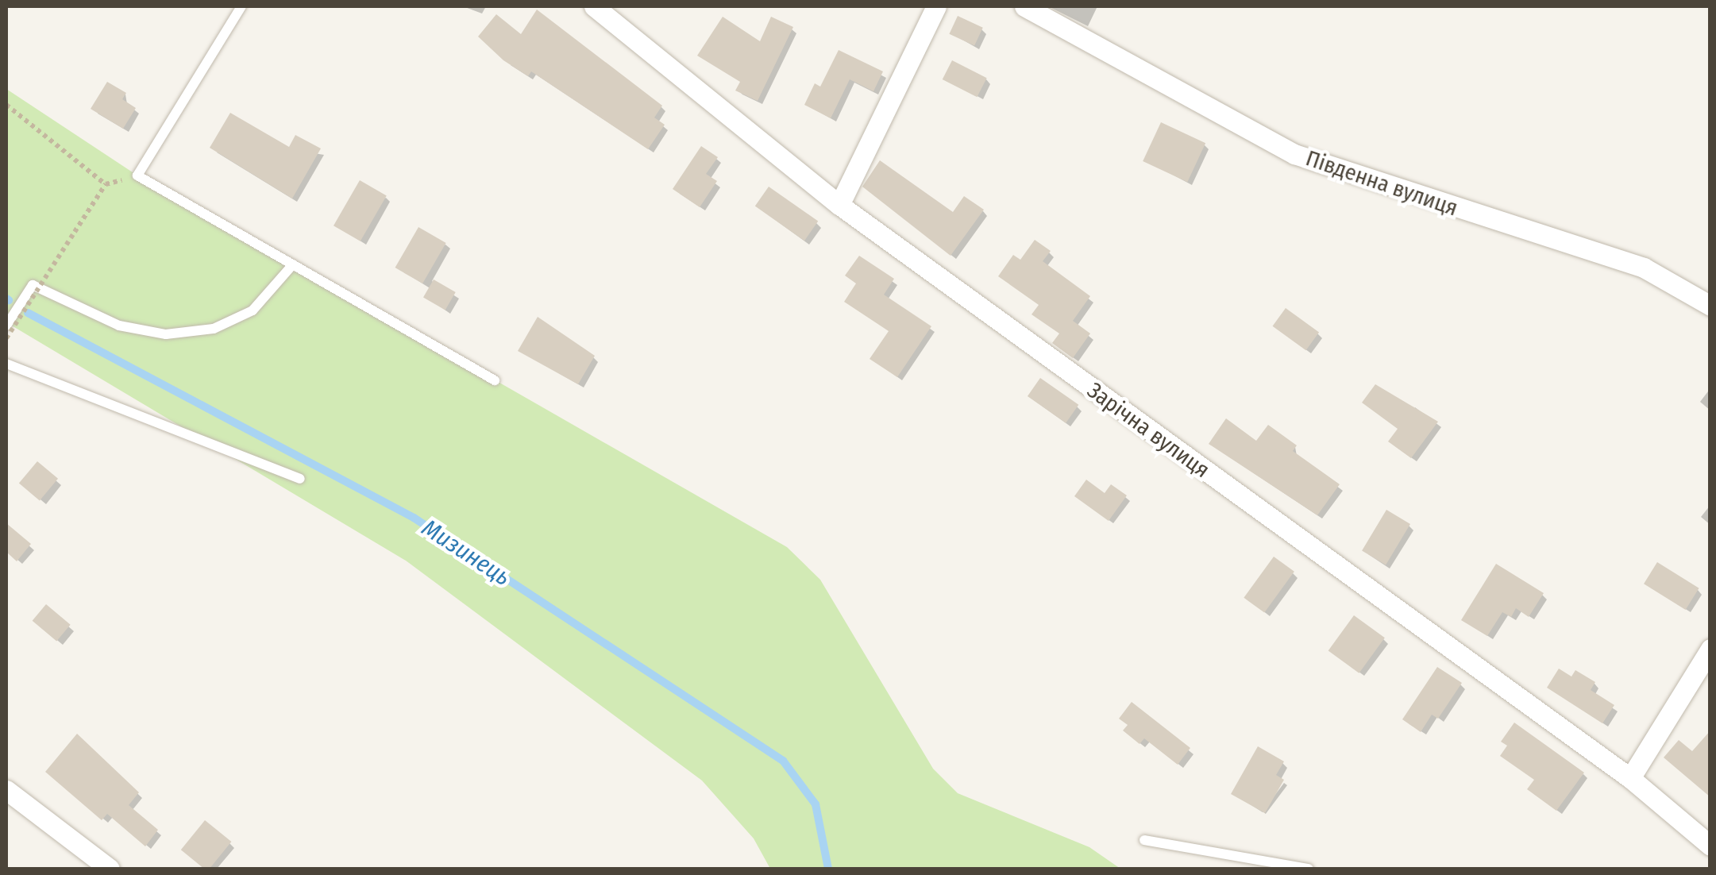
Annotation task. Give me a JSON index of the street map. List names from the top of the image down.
{
  "streets": {
    "street": ["Південна вулиця", "Зарічна вулиця"]
  },
  "water": ["Мизинець"]
}
